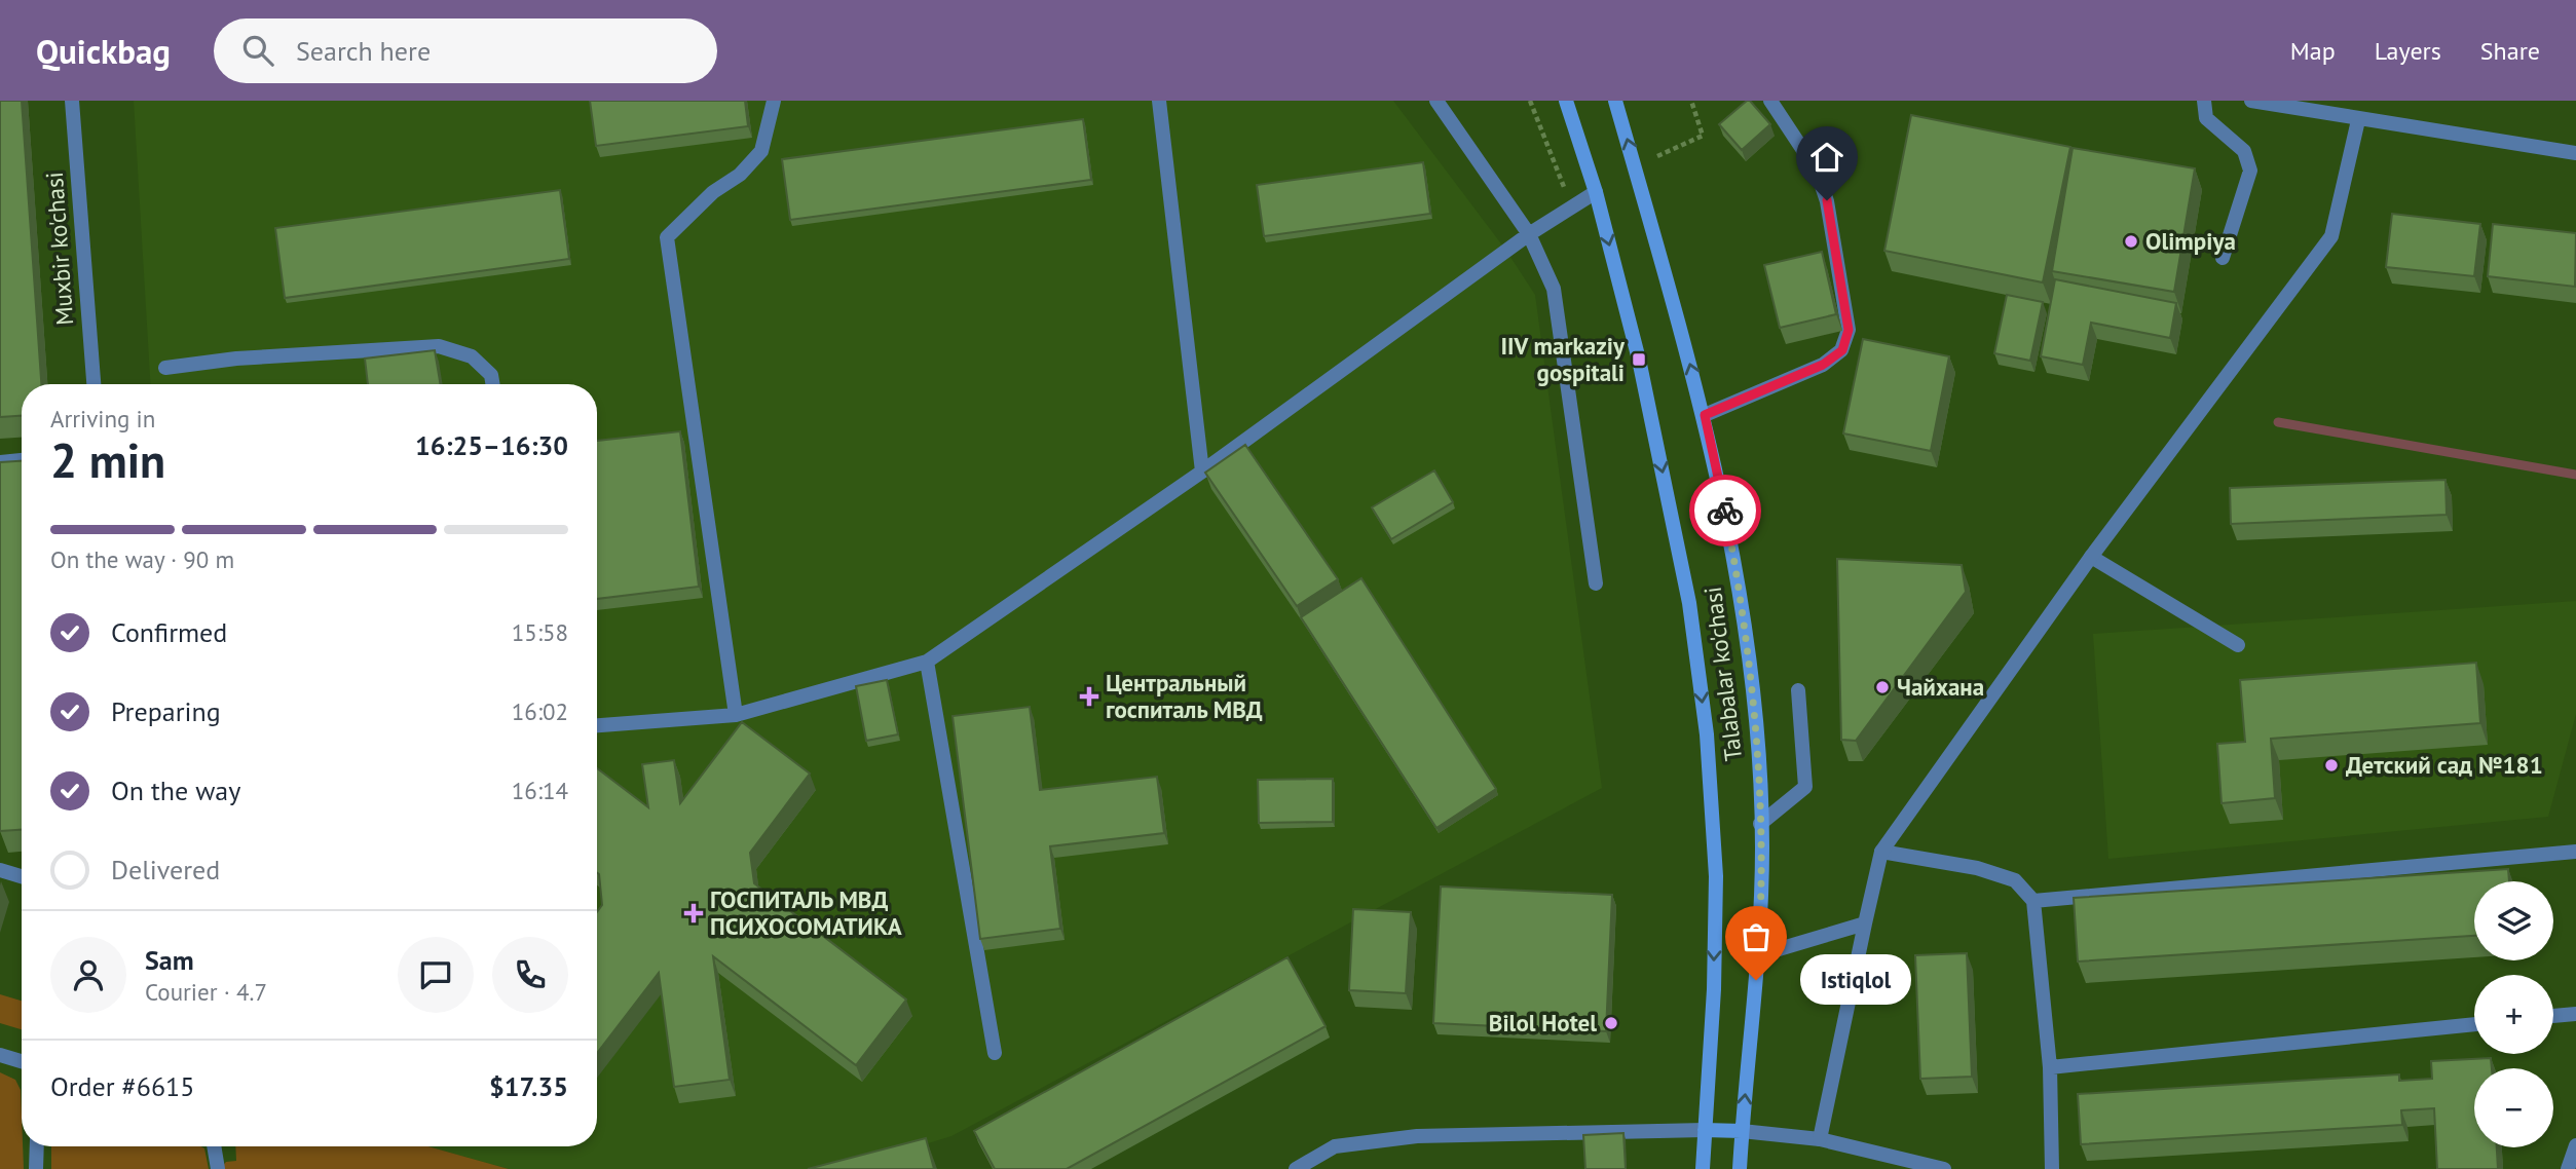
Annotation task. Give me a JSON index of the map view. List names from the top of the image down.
{
  "streets": {
    "main road": ["Talabalar ko'chasi"],
    "street": ["Muxbir ko'chasi"]
  },
  "places": {
    "other": [
      "Olimpiya",
      "Чайхана",
      "Детский сад №181",
      "Istiqlol",
      "Bilol Hotel"
    ],
    "transit": ["IIV markaziy gospitali"],
    "health": ["Центральный госпиталь МВД", "ГОСПИТАЛЬ МВД ПСИХОСОМАТИКА"]
  },
  "page": {
    "header": "Quickbag",
    "search": "Search here",
    "nav": ["Map", "Layers", "Share"],
    "heading": ["2 min", "Arriving in", "16:25–16:30"],
    "panel": [
      "Sam",
      "Courier · 4.7",
      "Order #6615",
      "$17.35"
    ],
    "bar": "On the way · 90 m",
    "list": [
      ["Confirmed", "15:58"],
      ["Preparing", "16:02"],
      ["On the way", "16:14"],
      "Delivered"
    ],
    "map_buttons": ["+", "−"],
    "bubble": "Istiqlol"
  }
}
